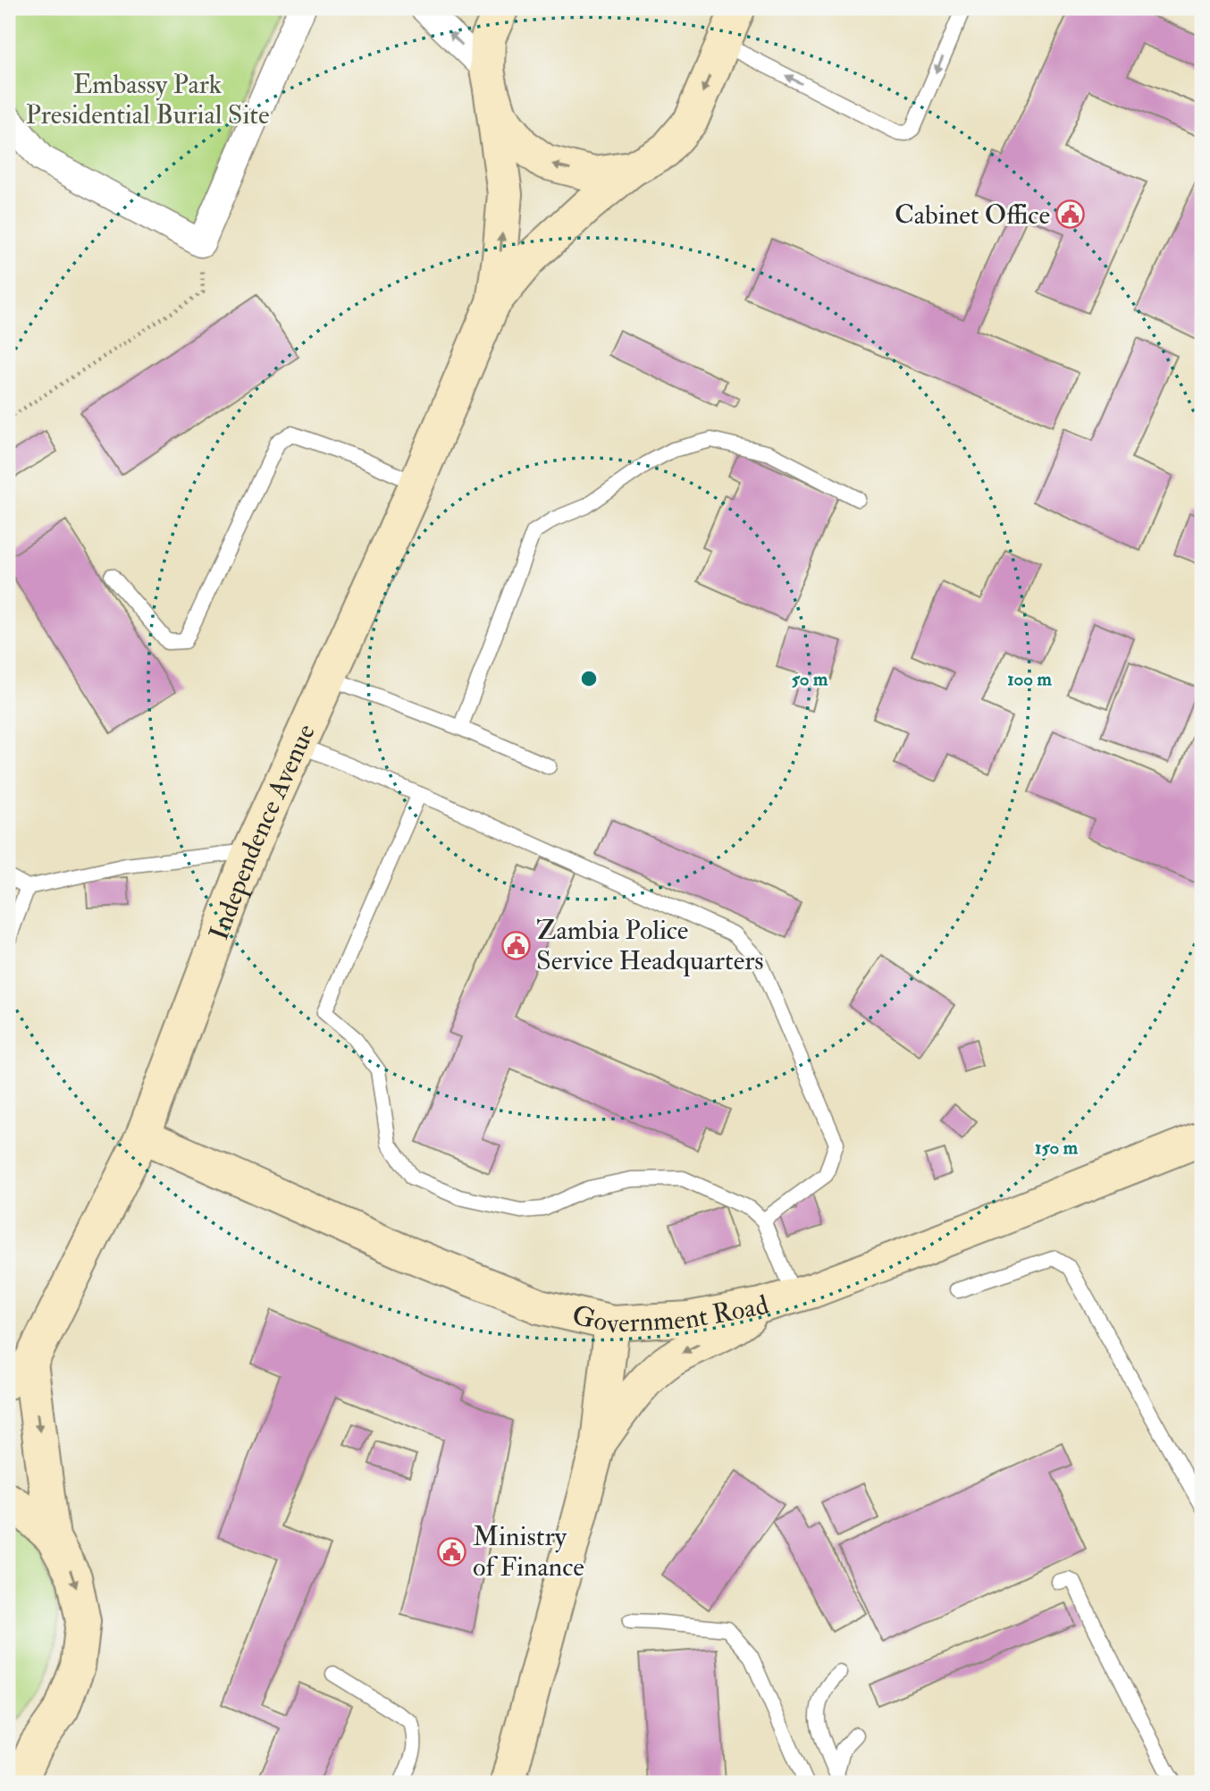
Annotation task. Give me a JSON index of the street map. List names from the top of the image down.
{
  "streets": {
    "main road": ["Independence Avenue", "Government Road"]
  },
  "crossings": [
    ["Independence Avenue", "Government Road"]
  ],
  "parks": ["Embassy Park Presidential Burial Site"],
  "places": {
    "public building": ["Cabinet Office", "Zambia Police Service Headquarters", "Ministry of Finance"]
  },
  "rings": ["50 m", "100 m", "150 m"]
}
